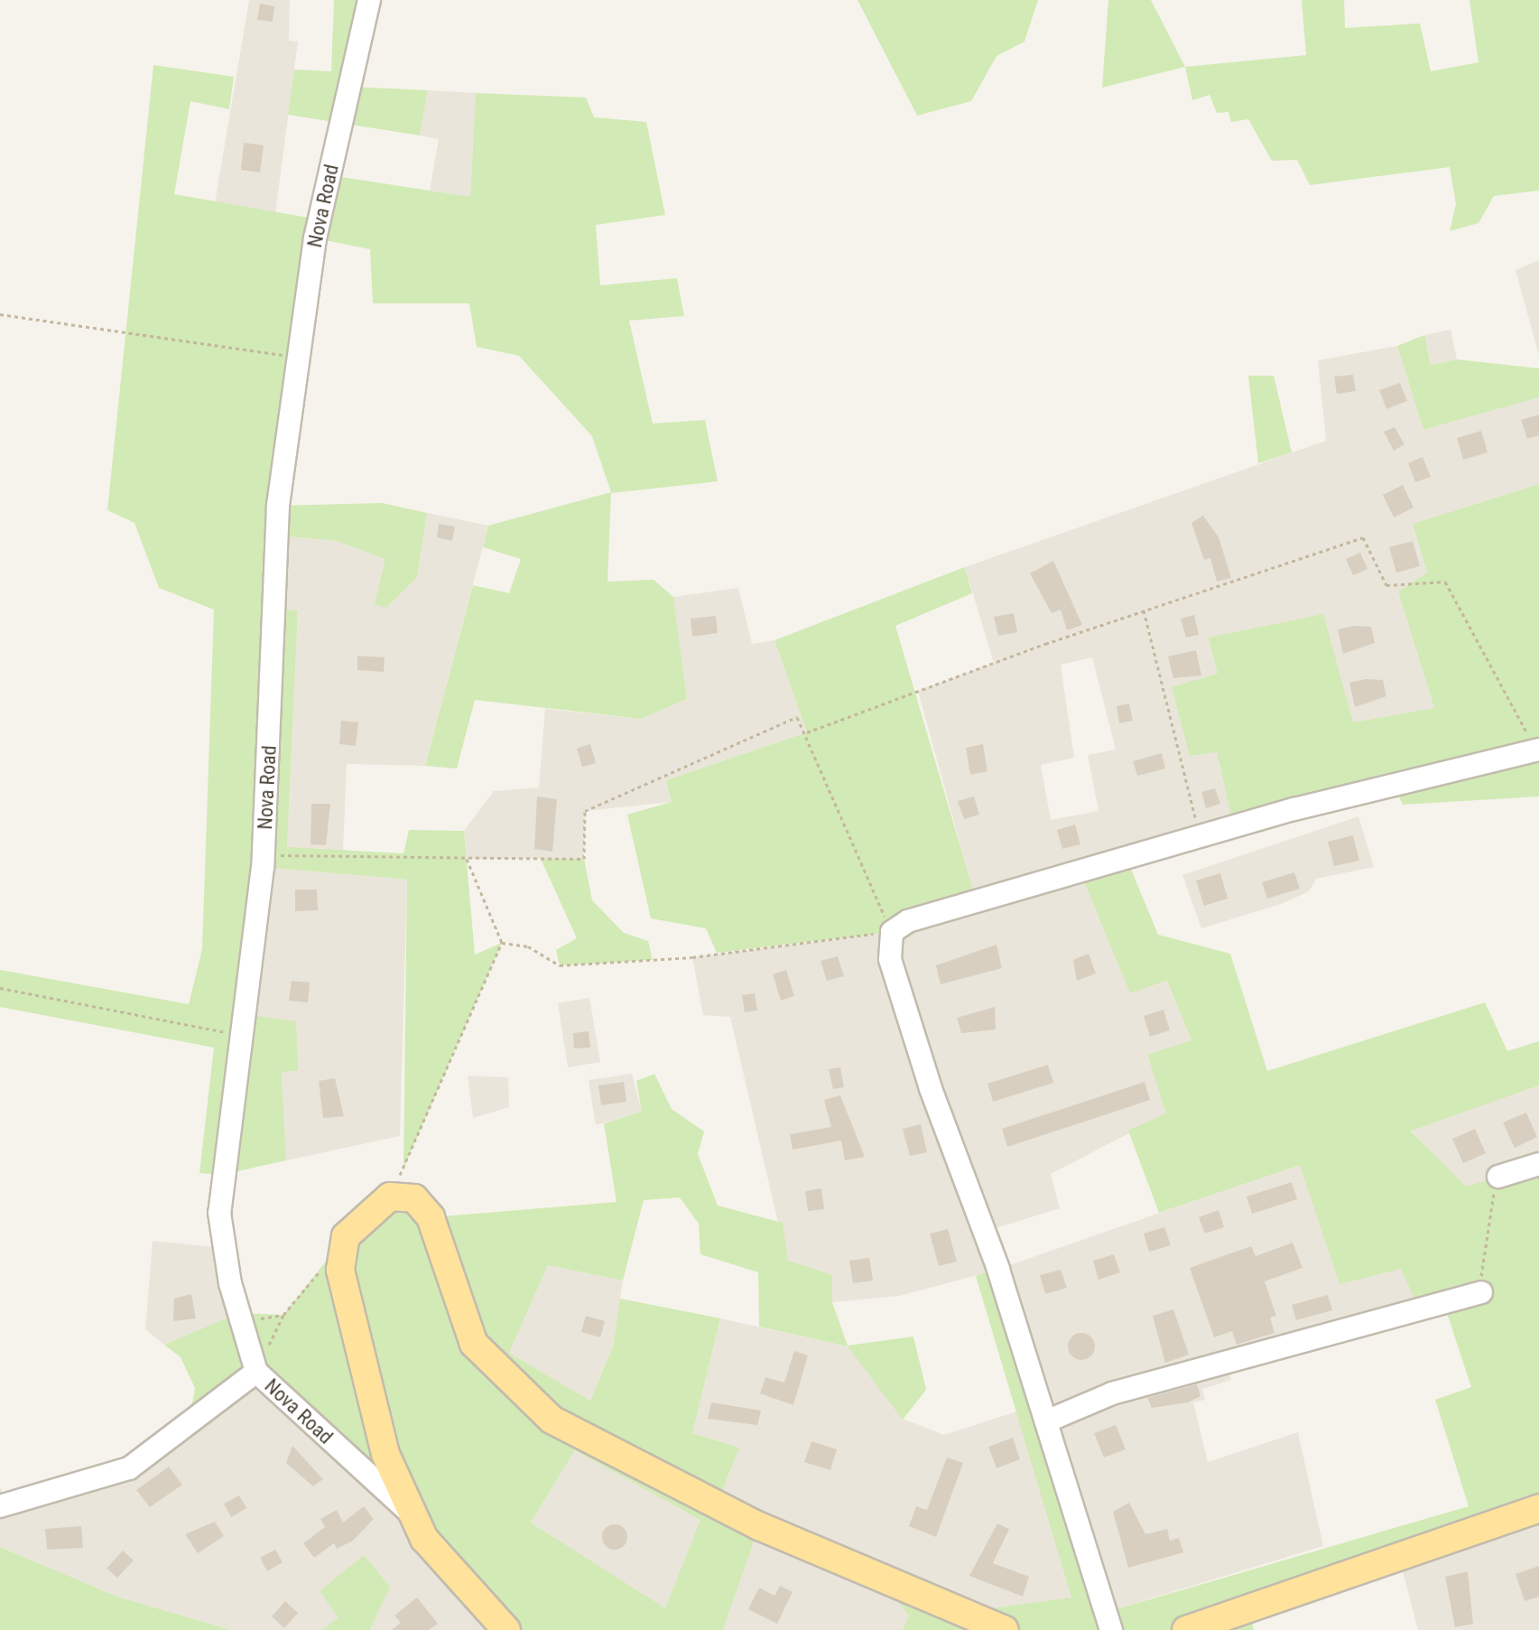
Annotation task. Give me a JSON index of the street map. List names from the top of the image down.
{
  "streets": {
    "street": ["Nova Road"]
  }
}
